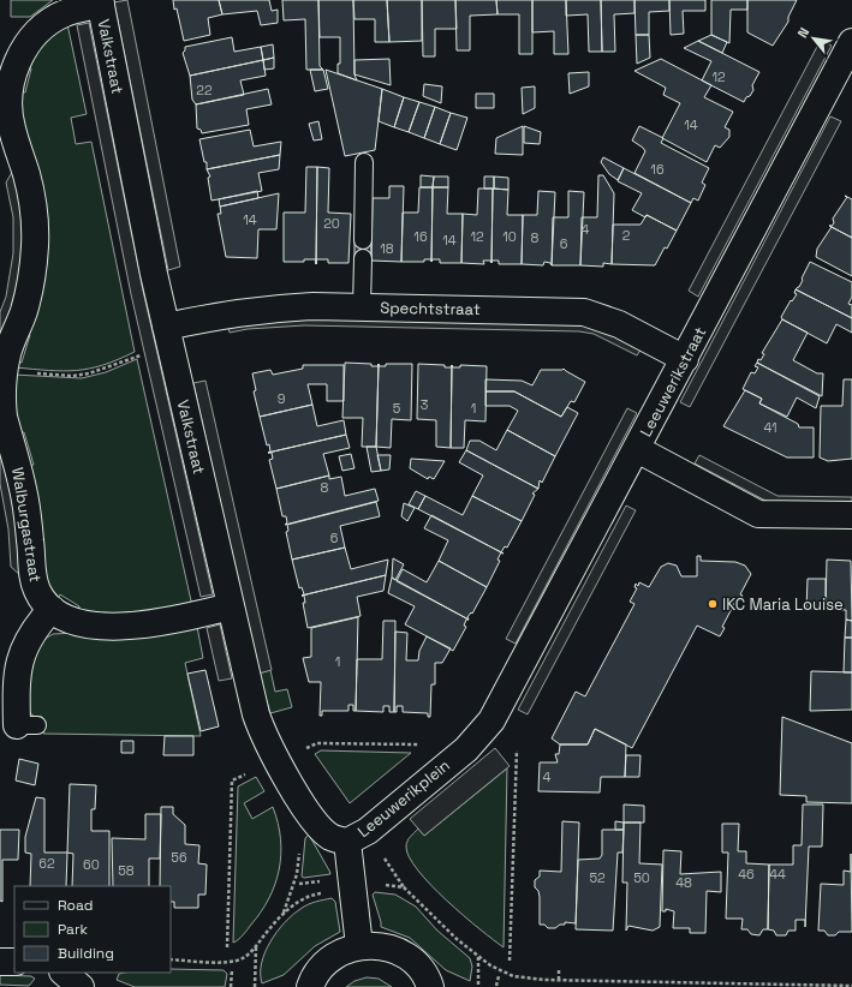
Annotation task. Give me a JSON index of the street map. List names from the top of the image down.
{
  "streets": {
    "street": [
      "Valkstraat",
      "Spechtstraat",
      "Leeuwerikstraat",
      "Walburgastraat",
      "Leeuwerikplein"
    ]
  },
  "crossings": [
    ["Valkstraat", "Spechtstraat"],
    ["Valkstraat", "Walburgastraat"],
    ["Valkstraat", "Leeuwerikplein"],
    ["Spechtstraat", "Leeuwerikstraat"],
    ["Leeuwerikstraat", "Leeuwerikplein"]
  ],
  "places": ["IKC Maria Louise"],
  "house_numbers": [
    "12",
    "22",
    "14",
    "16",
    "14",
    "20",
    "4",
    "2",
    "16",
    "12",
    "10",
    "8",
    "14",
    "6",
    "18",
    "9",
    "3",
    "5",
    "1",
    "41",
    "8",
    "6",
    "1",
    "4",
    "56",
    "62",
    "60",
    "58",
    "46",
    "44",
    "52",
    "50",
    "48"
  ],
  "legend": ["Road", "Park", "Building"],
  "north": "top left"
}
